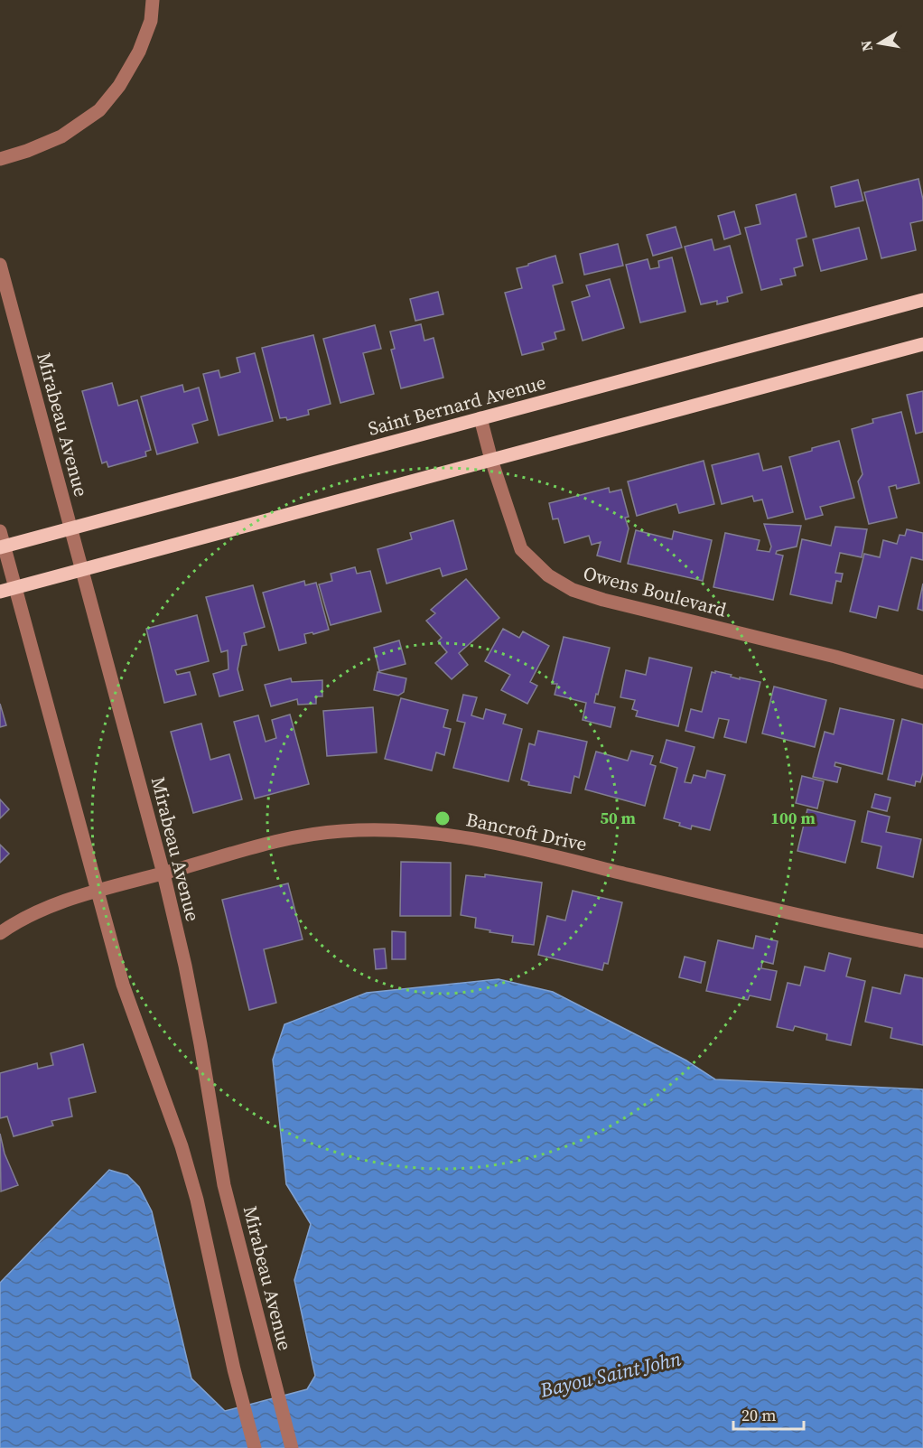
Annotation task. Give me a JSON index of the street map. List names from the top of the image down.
{
  "streets": {
    "main road": ["Saint Bernard Avenue"],
    "street": ["Mirabeau Avenue", "Owens Boulevard", "Bancroft Drive"]
  },
  "crossings": [
    ["Saint Bernard Avenue", "Mirabeau Avenue"],
    ["Saint Bernard Avenue", "Owens Boulevard"],
    ["Mirabeau Avenue", "Bancroft Drive"]
  ],
  "water": ["Bayou Saint John"],
  "scale_bar": "20 m",
  "north": "left",
  "rings": ["50 m", "100 m"]
}
